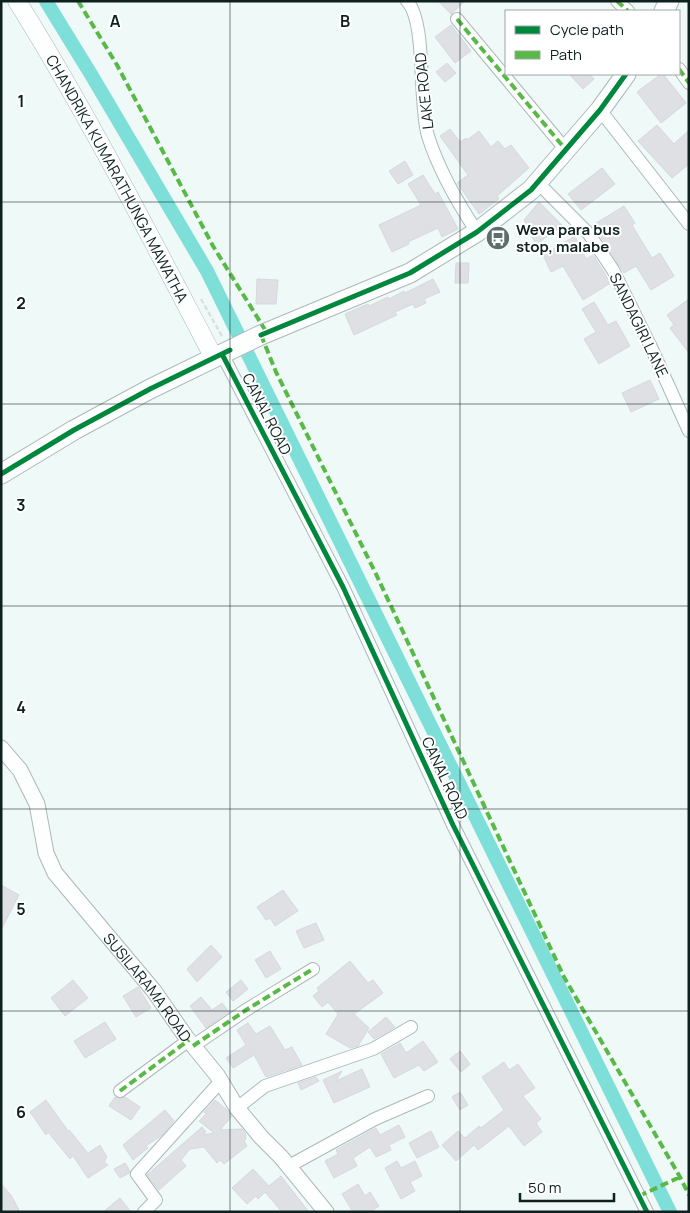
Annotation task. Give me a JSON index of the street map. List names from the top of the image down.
{
  "streets": {
    "main road": ["CHANDRIKA KUMARATHUNGA MAWATHA"],
    "street": [
      "LAKE ROAD",
      "SANDAGIRI LANE",
      "CANAL ROAD",
      "SUSILARAMA ROAD"
    ]
  },
  "crossings": [
    ["CHANDRIKA KUMARATHUNGA MAWATHA", "CANAL ROAD"]
  ],
  "places": {
    "bus stop": ["Weva para bus stop, malabe"]
  },
  "legend": ["Cycle path", "Path"],
  "scale_bar": "50 m",
  "grid": {
    "columns": ["A", "B"],
    "rows": [
      "1",
      "2",
      "3",
      "4",
      "5",
      "6"
    ]
  }
}
